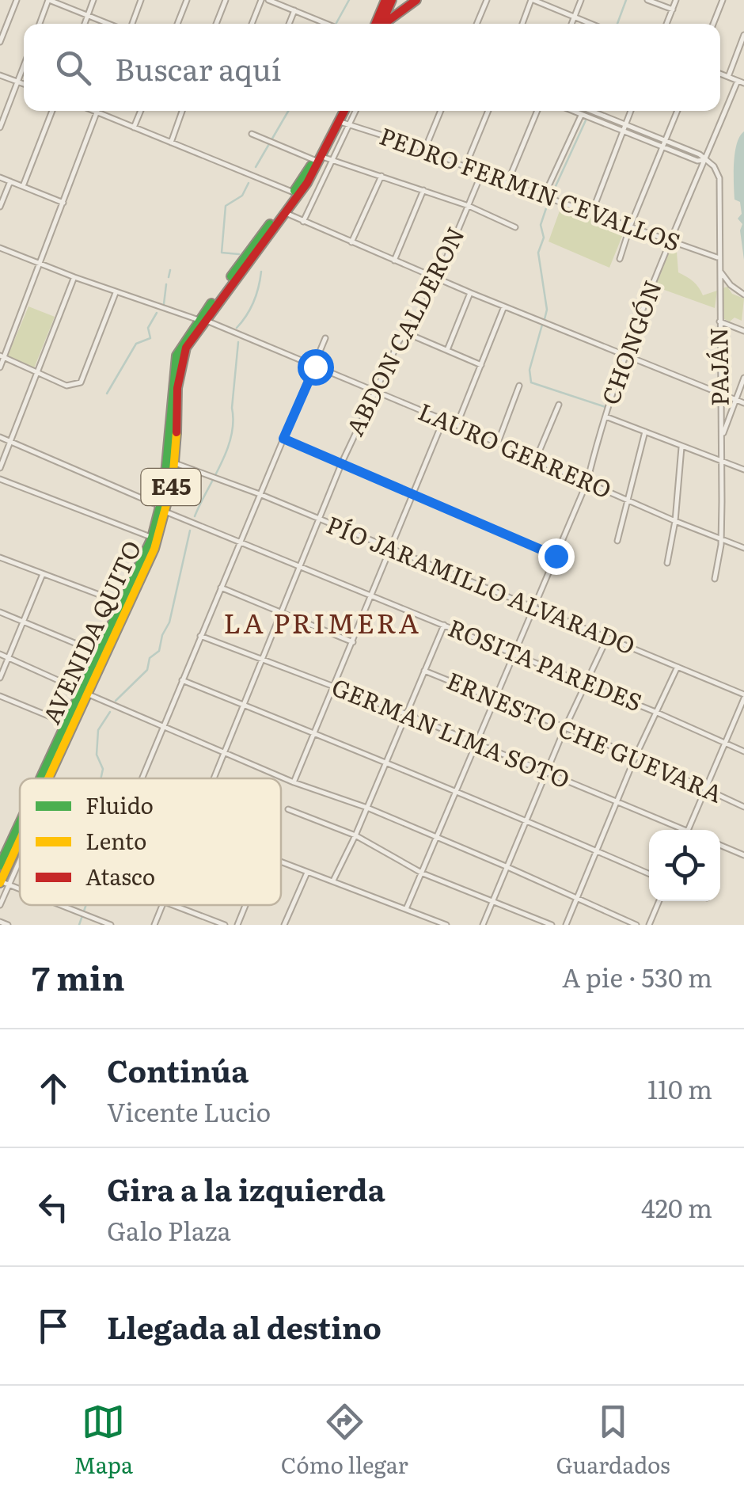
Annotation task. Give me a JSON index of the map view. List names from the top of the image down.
{
  "streets": {
    "highway": ["E45", "AVENIDA QUITO"],
    "street": [
      "PEDRO FERMIN CEVALLOS",
      "ABDON CALDERON",
      "CHONGÓN",
      "PAJÁN",
      "LAURO GERRERO",
      "PÍO JARAMILLO ALVARADO",
      "ROSITA PAREDES",
      "GERMAN LIMA SOTO",
      "ERNESTO CHE GUEVARA"
    ]
  },
  "crossings": [
    ["PEDRO FERMIN CEVALLOS", "ABDON CALDERON"],
    ["PEDRO FERMIN CEVALLOS", "CHONGÓN"],
    ["PEDRO FERMIN CEVALLOS", "PAJÁN"],
    ["PEDRO FERMIN CEVALLOS", "AVENIDA QUITO"],
    ["ABDON CALDERON", "LAURO GERRERO"],
    ["ABDON CALDERON", "PÍO JARAMILLO ALVARADO"],
    ["ABDON CALDERON", "ROSITA PAREDES"],
    ["ABDON CALDERON", "GERMAN LIMA SOTO"],
    ["CHONGÓN", "PAJÁN"],
    ["CHONGÓN", "LAURO GERRERO"],
    ["CHONGÓN", "PÍO JARAMILLO ALVARADO"],
    ["CHONGÓN", "ROSITA PAREDES"],
    ["CHONGÓN", "GERMAN LIMA SOTO"],
    ["CHONGÓN", "ERNESTO CHE GUEVARA"],
    ["PAJÁN", "LAURO GERRERO"],
    ["LAURO GERRERO", "AVENIDA QUITO"],
    ["PÍO JARAMILLO ALVARADO", "AVENIDA QUITO"],
    ["AVENIDA QUITO", "ROSITA PAREDES"]
  ],
  "districts": ["LA PRIMERA"],
  "legend": ["Fluido", "Lento", "Atasco"],
  "page": {
    "search": "Buscar aquí",
    "heading": ["7 min", "A pie · 530 m"],
    "list": [
      ["Continúa", "Vicente Lucio", "110 m"],
      ["Gira a la izquierda", "Galo Plaza", "420 m"],
      "Llegada al destino"
    ],
    "nav": ["Mapa", "Cómo llegar", "Guardados"]
  }
}
